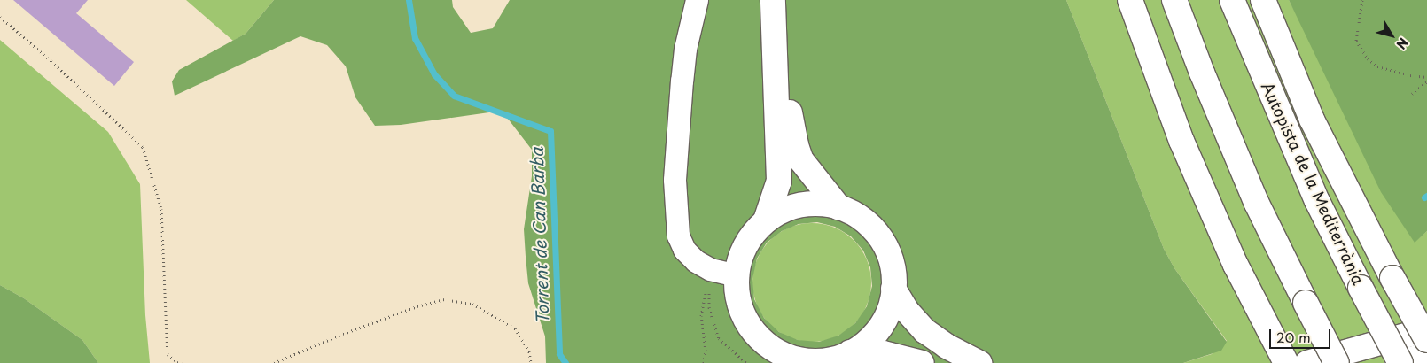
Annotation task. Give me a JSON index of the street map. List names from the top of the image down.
{
  "streets": {
    "main road": ["Autopista de la Mediterrània"]
  },
  "water": ["Torrent de Can Barba"],
  "scale_bar": "20 m",
  "north": "bottom right"
}
